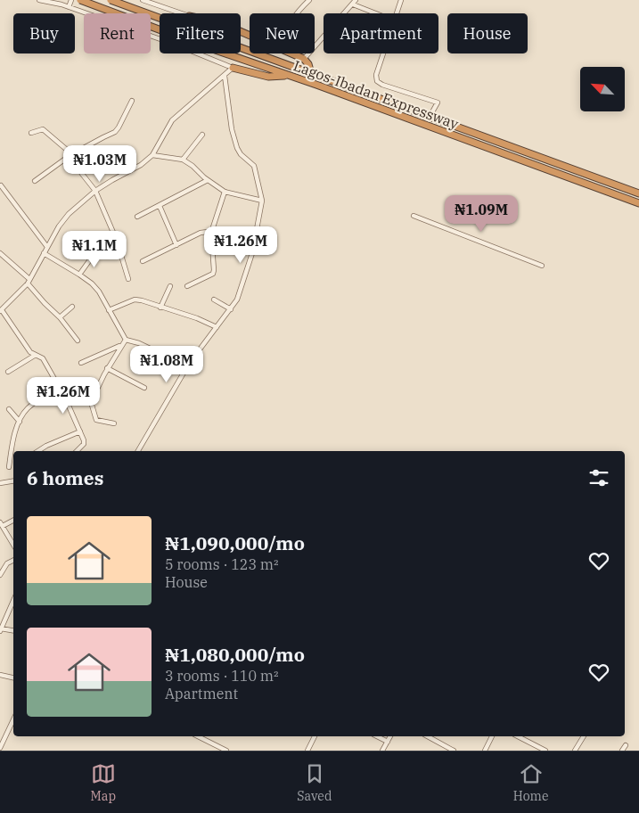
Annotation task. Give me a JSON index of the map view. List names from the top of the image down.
{
  "streets": {
    "highway": ["Lagos-Ibadan Expressway"]
  },
  "north": "top left",
  "page": {
    "chip": [
      "Buy",
      "Rent",
      "Filters",
      "New",
      "Apartment",
      "House"
    ],
    "price": [
      "₦1.03M",
      "₦1.09M",
      "₦1.26M",
      "₦1.1M",
      "₦1.08M",
      "₦1.26M"
    ],
    "heading": "6 homes",
    "list": [
      {
        "name": "₦1,090,000/mo",
        "note": "5 rooms · 123 m² · House"
      },
      {
        "name": "₦1,080,000/mo",
        "note": "3 rooms · 110 m² · Apartment"
      }
    ],
    "tabs": ["Map", "Saved", "Home"]
  }
}
